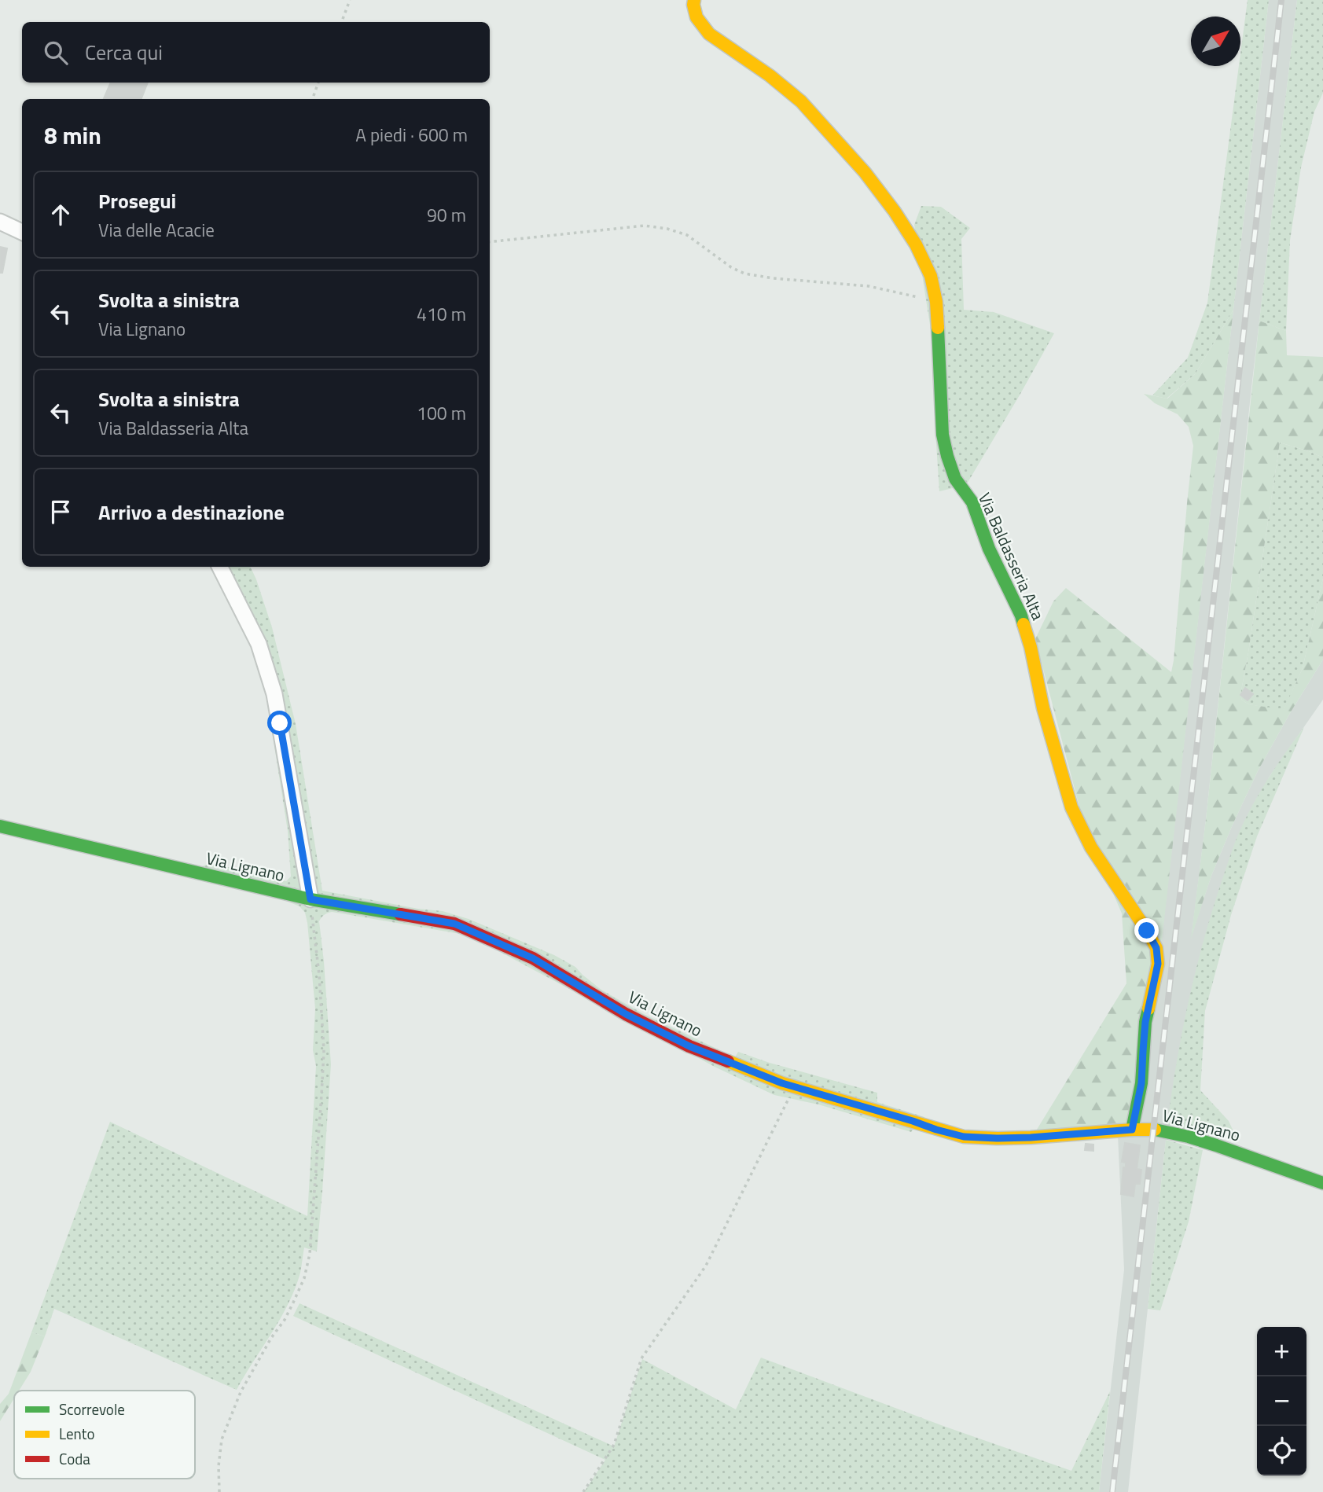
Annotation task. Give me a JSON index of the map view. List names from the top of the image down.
{
  "streets": {
    "street": ["Via Baldasseria Alta", "Via Lignano"]
  },
  "crossings": [
    ["Via Baldasseria Alta", "Via Lignano"]
  ],
  "legend": ["Scorrevole", "Lento", "Coda"],
  "north": "top right",
  "page": {
    "search": "Cerca qui",
    "heading": ["8 min", "A piedi · 600 m"],
    "list": [
      ["Prosegui", "Via delle Acacie", "90 m"],
      ["Svolta a sinistra", "Via Lignano", "410 m"],
      ["Svolta a sinistra", "Via Baldasseria Alta", "100 m"],
      "Arrivo a destinazione"
    ],
    "map_buttons": ["+", "−"]
  }
}
